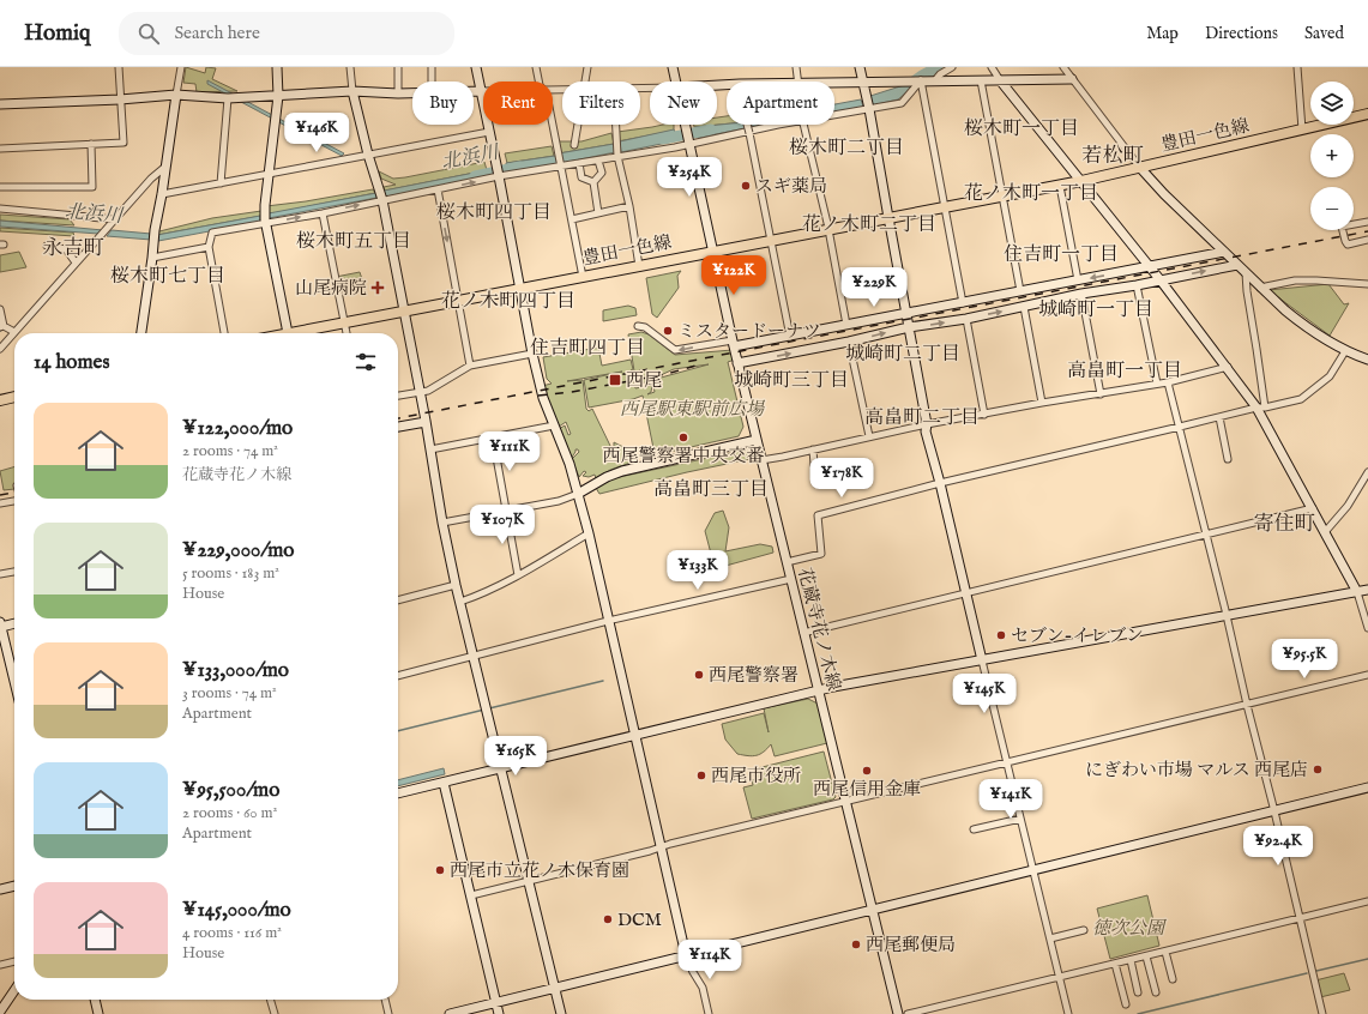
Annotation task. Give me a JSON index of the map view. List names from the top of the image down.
{
  "streets": {
    "main road": ["豊田一色線"],
    "street": ["花蔵寺花ノ木線"]
  },
  "crossings": [
    ["豊田一色線", "花蔵寺花ノ木線"]
  ],
  "districts": [
    "桜木町一丁目",
    "桜木町二丁目",
    "若松町",
    "花ノ木町一丁目",
    "桜木町四丁目",
    "花ノ木町二丁目",
    "桜木町五丁目",
    "永吉町",
    "住吉町一丁目",
    "桜木町七丁目",
    "花ノ木町四丁目",
    "城崎町一丁目",
    "住吉町四丁目",
    "城崎町二丁目",
    "高畠町一丁目",
    "城崎町三丁目",
    "高畠町二丁目",
    "高畠町三丁目",
    "寄住町"
  ],
  "water": ["北浜川"],
  "parks": ["西尾駅東駅前広場", "徳次公園"],
  "places": {
    "other": [
      "スギ薬局",
      "ミスタードーナツ",
      "西尾警察署中央交番",
      "セブン-イレブン",
      "西尾警察署",
      "にぎわい市場 マルス 西尾店",
      "西尾信用金庫",
      "西尾市役所",
      "西尾市立花ノ木保育園",
      "DCM",
      "西尾郵便局"
    ],
    "health": ["山尾病院"],
    "transit": ["西尾"]
  },
  "page": {
    "header": "Homiq",
    "search": "Search here",
    "nav": ["Map", "Directions", "Saved"],
    "map_buttons": ["+", "−"],
    "chip": [
      "Buy",
      "Rent",
      "Filters",
      "New",
      "Apartment"
    ],
    "price": [
      "¥146K",
      "¥254K",
      "¥122K",
      "¥229K",
      "¥111K",
      "¥178K",
      "¥107K",
      "¥133K",
      "¥95.5K",
      "¥145K",
      "¥165K",
      "¥141K",
      "¥92.4K",
      "¥114K"
    ],
    "heading": "14 homes",
    "list": [
      {
        "name": "¥122,000/mo",
        "note": "2 rooms · 74 m² · 花蔵寺花ノ木線"
      },
      {
        "name": "¥229,000/mo",
        "note": "5 rooms · 183 m² · House"
      },
      {
        "name": "¥133,000/mo",
        "note": "3 rooms · 74 m² · Apartment"
      },
      {
        "name": "¥95,500/mo",
        "note": "2 rooms · 60 m² · Apartment"
      },
      {
        "name": "¥145,000/mo",
        "note": "4 rooms · 116 m² · House"
      }
    ]
  }
}
